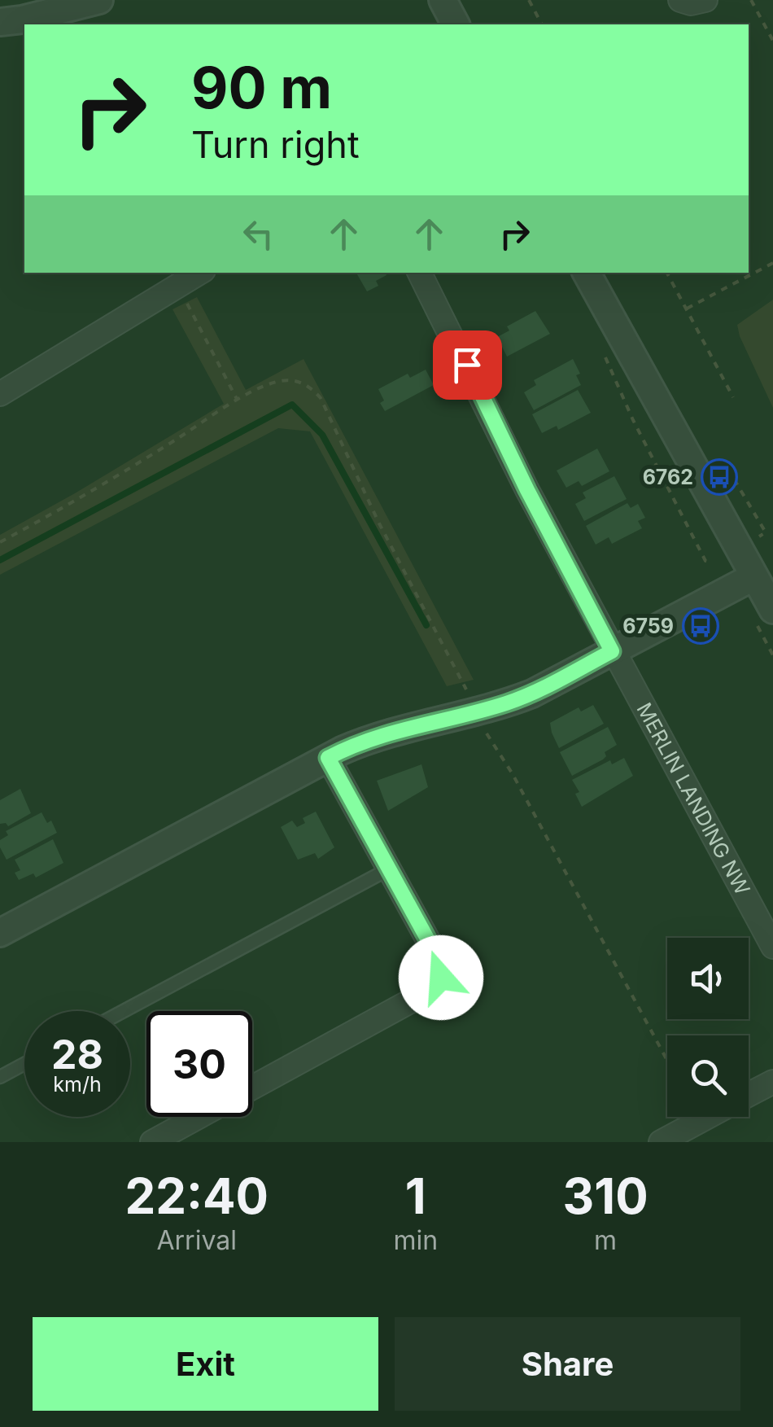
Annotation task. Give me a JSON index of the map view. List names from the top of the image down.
{
  "streets": {
    "street": ["MERLIN LANDING NW"]
  },
  "places": {
    "bus stop": ["6762", "6759"]
  },
  "page": {
    "turn": ["90 m", "Turn right"],
    "speed": "28 km/h",
    "limit": "30",
    "eta": [
      "22:40",
      "Arrival",
      "1",
      "min",
      "310",
      "m"
    ],
    "buttons": ["Exit", "Share"]
  }
}
